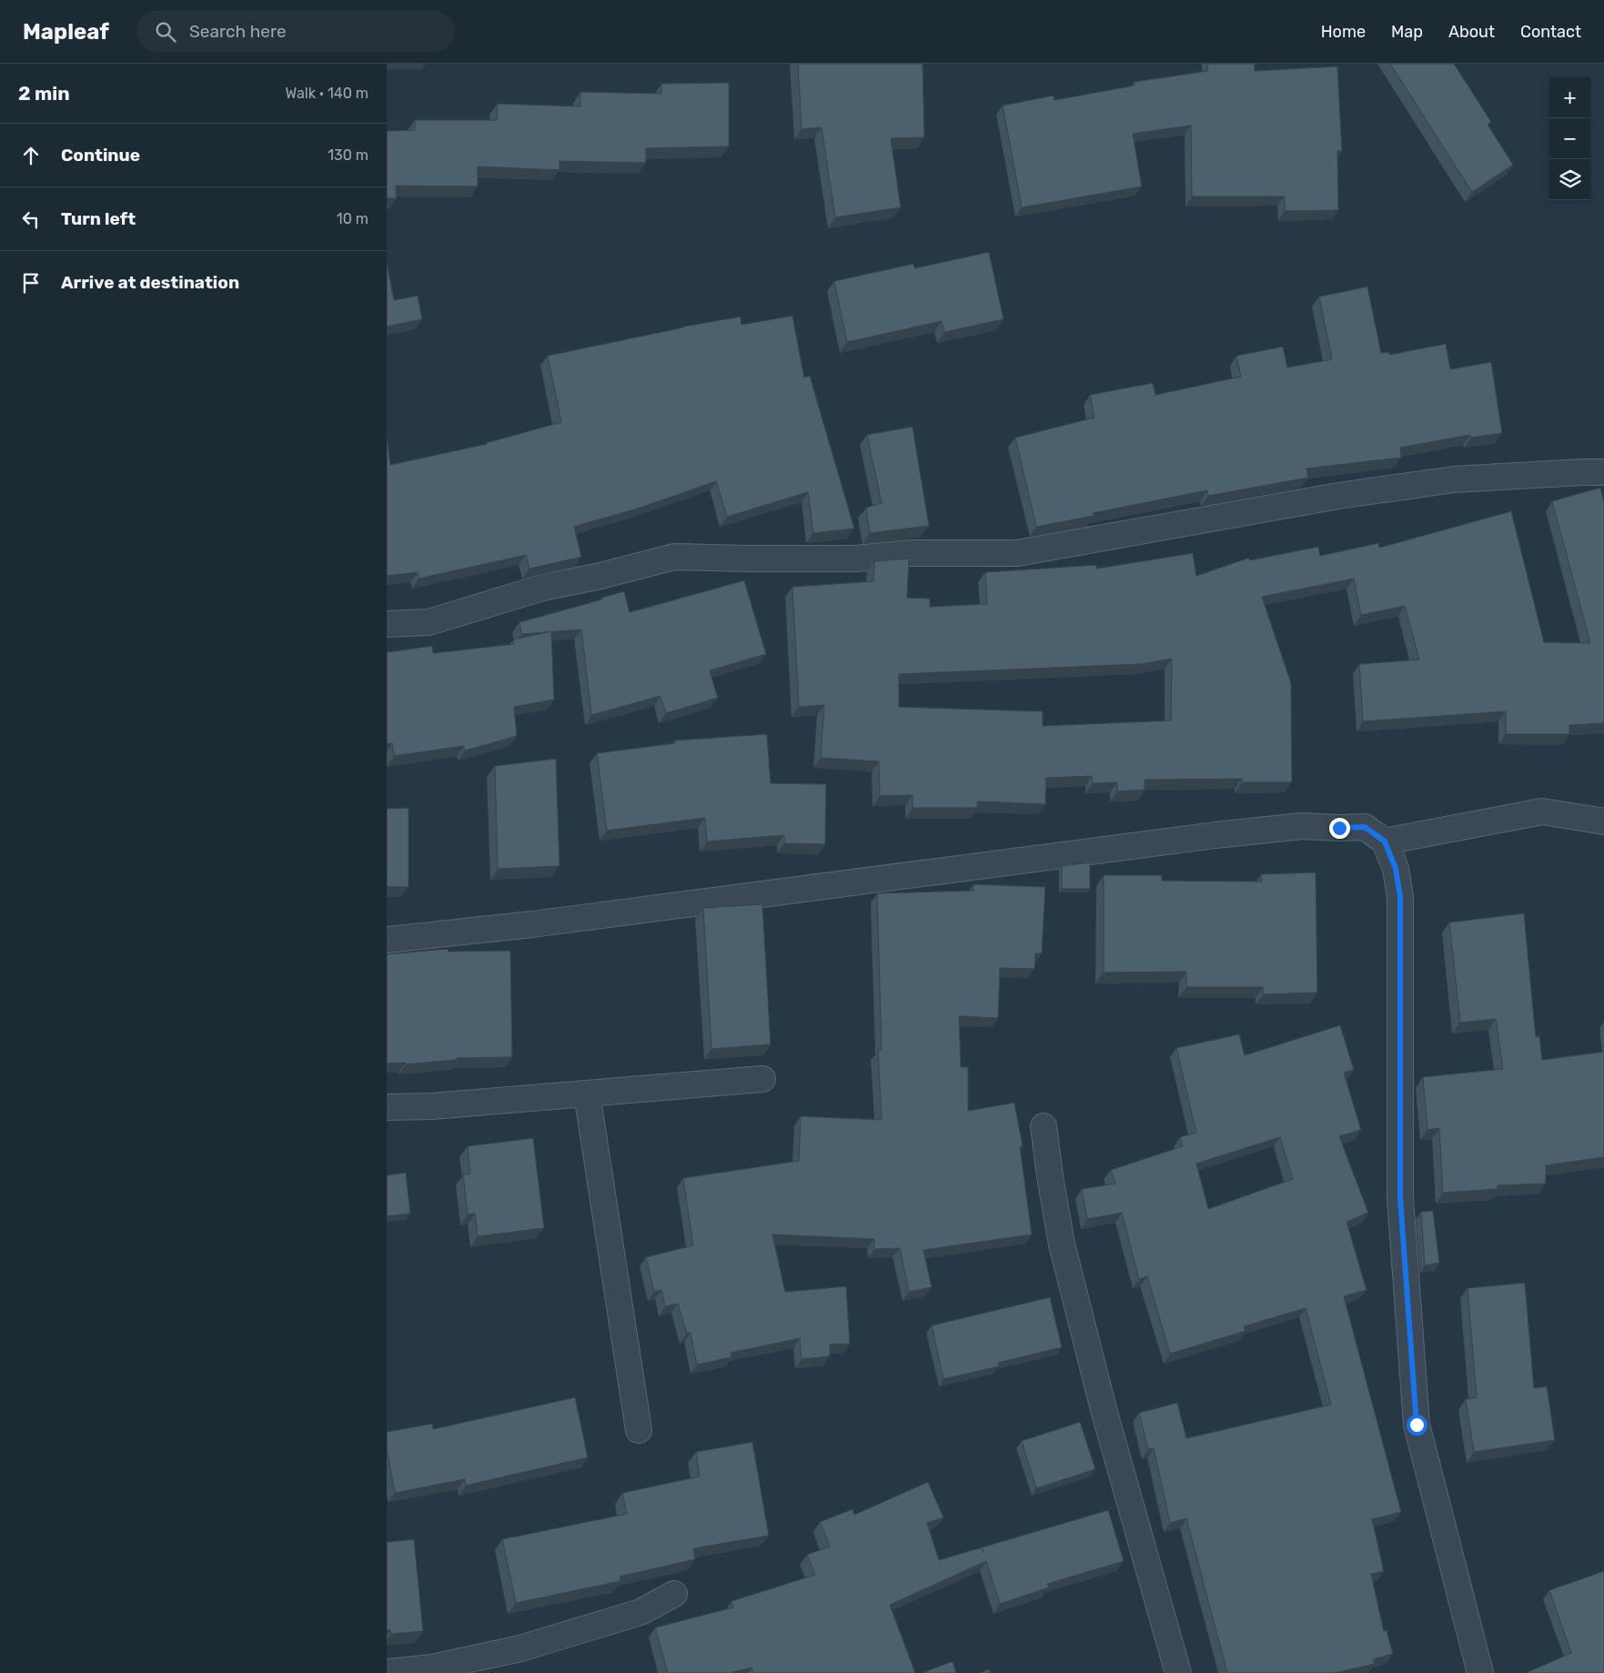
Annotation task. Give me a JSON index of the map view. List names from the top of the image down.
{
  "page": {
    "header": "Mapleaf",
    "search": "Search here",
    "nav": [
      "Home",
      "Map",
      "About",
      "Contact"
    ],
    "heading": ["2 min", "Walk · 140 m"],
    "map_buttons": ["+", "−"],
    "list": [
      ["Continue", "130 m"],
      ["Turn left", "10 m"],
      "Arrive at destination"
    ]
  }
}
